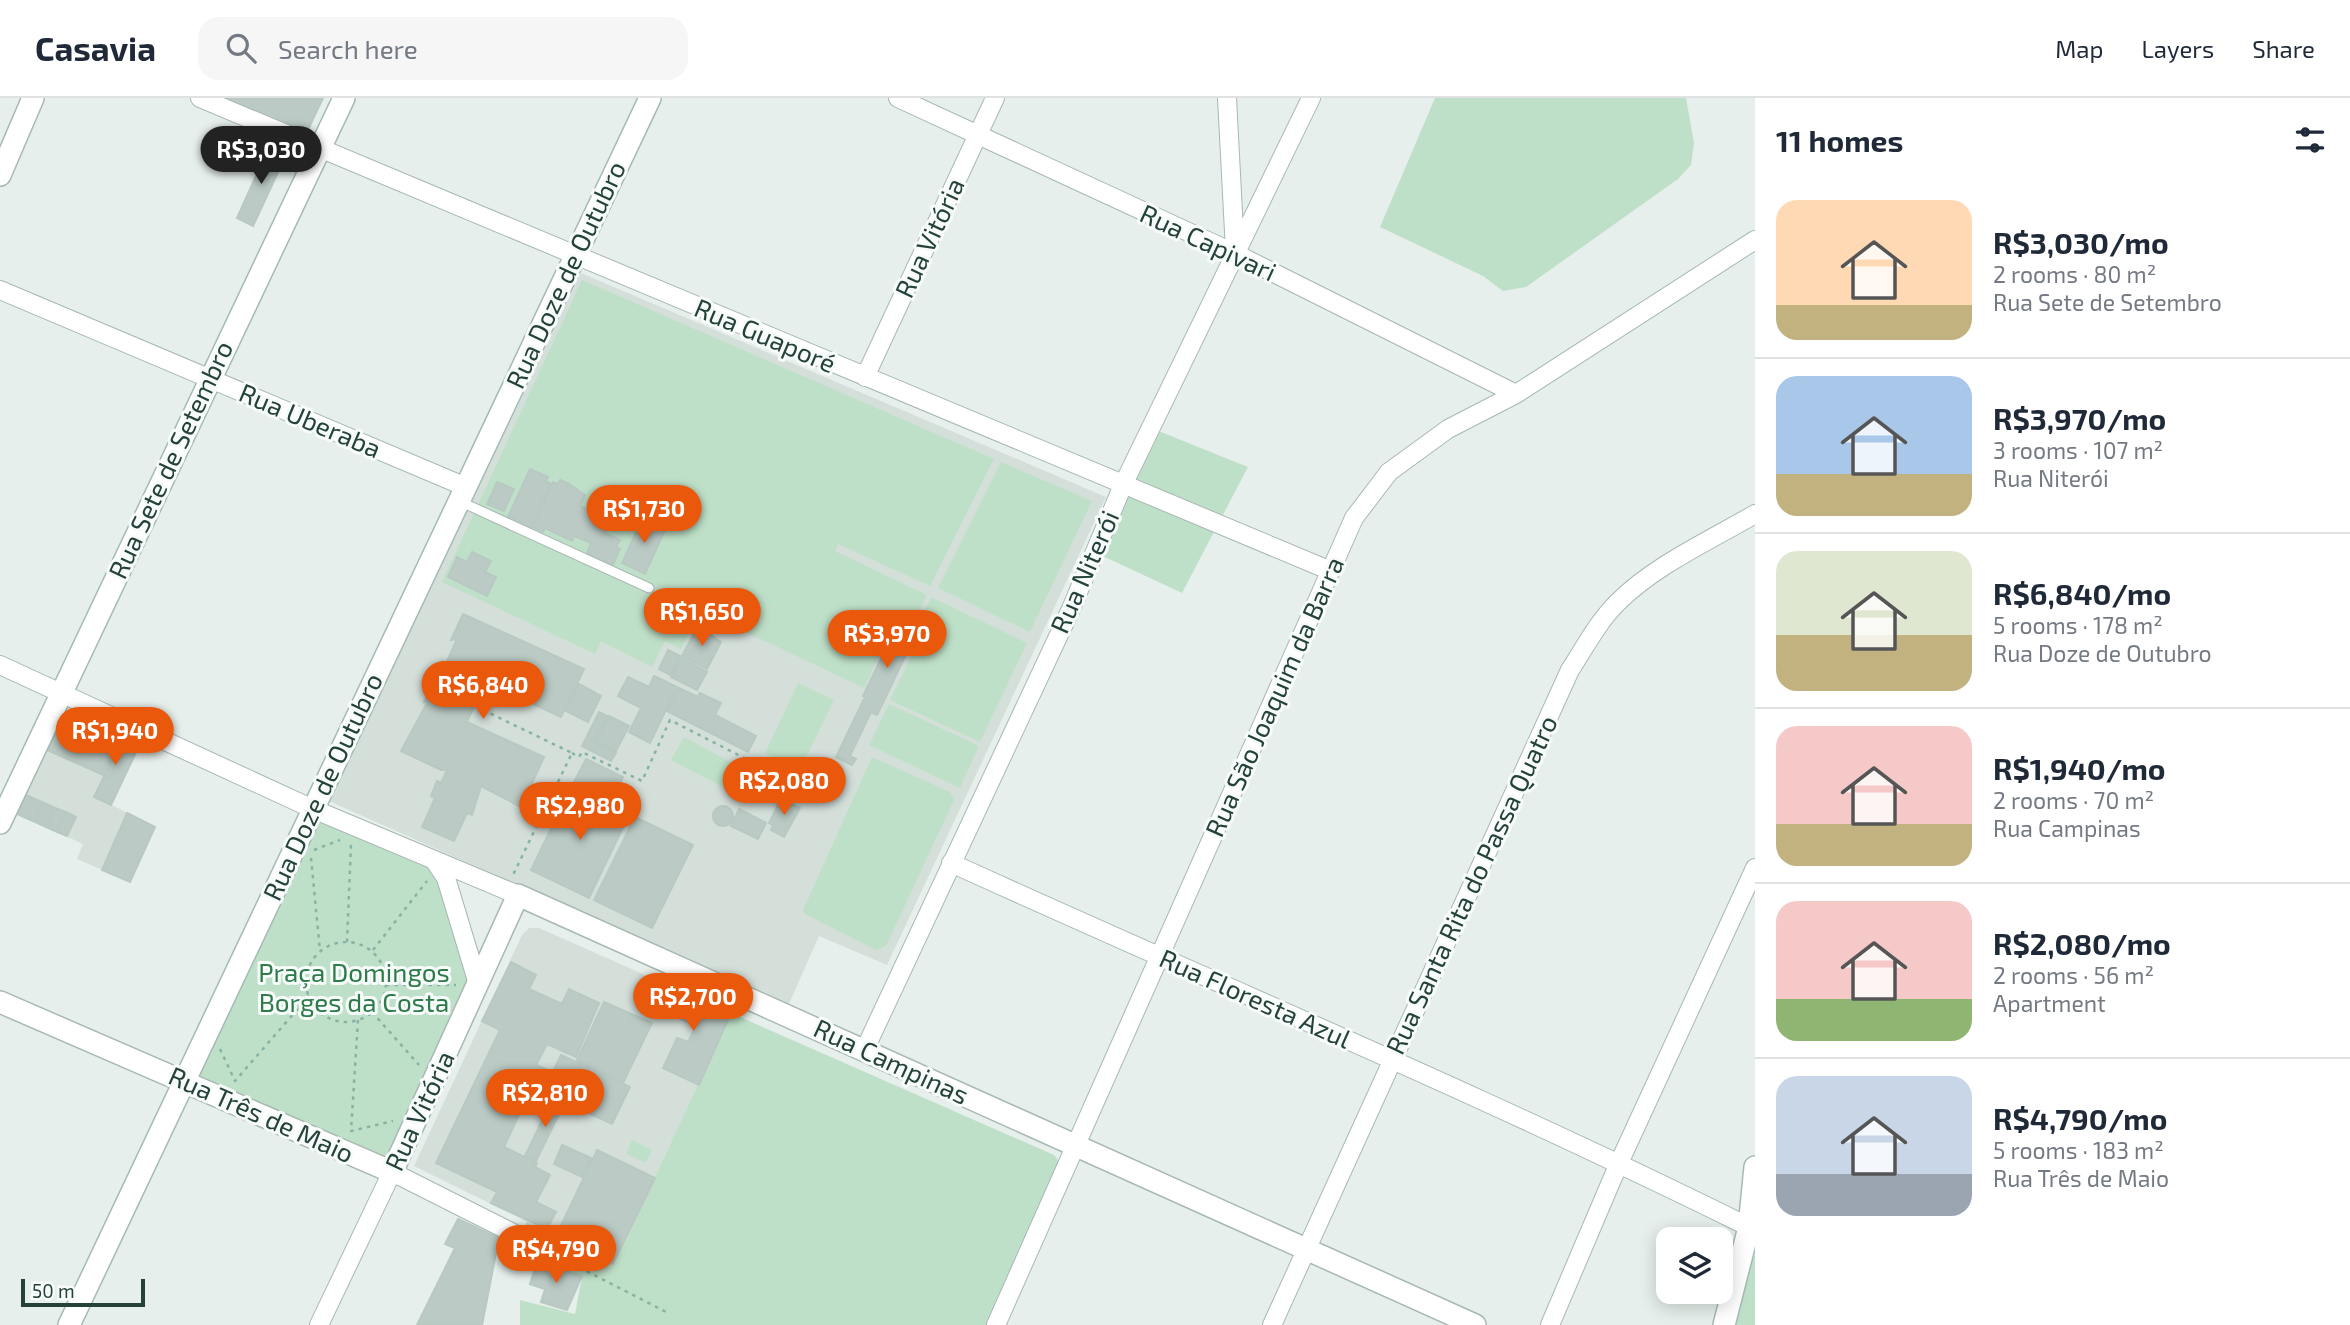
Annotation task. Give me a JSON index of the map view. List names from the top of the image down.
{
  "streets": {
    "main road": [
      "Rua Vitória",
      "Rua Doze de Outubro",
      "Rua Sete de Setembro",
      "Rua Campinas",
      "Rua Três de Maio"
    ],
    "street": [
      "Rua Capivari",
      "Rua Guaporé",
      "Rua Uberaba",
      "Rua Niterói",
      "Rua São Joaquim da Barra",
      "Rua Santa Rita do Passa Quatro",
      "Rua Floresta Azul"
    ]
  },
  "crossings": [
    ["Rua Vitória", "Rua Capivari"],
    ["Rua Vitória", "Rua Guaporé"],
    ["Rua Vitória", "Rua Campinas"],
    ["Rua Vitória", "Rua Três de Maio"],
    ["Rua Capivari", "Rua Niterói"],
    ["Rua Capivari", "Rua São Joaquim da Barra"],
    ["Rua Doze de Outubro", "Rua Guaporé"],
    ["Rua Doze de Outubro", "Rua Uberaba"],
    ["Rua Doze de Outubro", "Rua Campinas"],
    ["Rua Doze de Outubro", "Rua Três de Maio"],
    ["Rua Guaporé", "Rua Sete de Setembro"],
    ["Rua Guaporé", "Rua Niterói"],
    ["Rua Guaporé", "Rua São Joaquim da Barra"],
    ["Rua Uberaba", "Rua Sete de Setembro"],
    ["Rua Sete de Setembro", "Rua Campinas"],
    ["Rua Niterói", "Rua Floresta Azul"],
    ["Rua Niterói", "Rua Campinas"],
    ["Rua São Joaquim da Barra", "Rua Floresta Azul"],
    ["Rua São Joaquim da Barra", "Rua Campinas"],
    ["Rua Santa Rita do Passa Quatro", "Rua Floresta Azul"],
    ["Rua Santa Rita do Passa Quatro", "Rua Campinas"]
  ],
  "parks": ["Praça Domingos Borges da Costa"],
  "scale_bar": "50 m",
  "page": {
    "header": "Casavia",
    "search": "Search here",
    "nav": ["Map", "Layers", "Share"],
    "heading": "11 homes",
    "price": [
      "R$3,030",
      "R$1,730",
      "R$1,650",
      "R$3,970",
      "R$6,840",
      "R$1,940",
      "R$2,080",
      "R$2,980",
      "R$2,700",
      "R$2,810",
      "R$4,790"
    ],
    "list": [
      {
        "name": "R$3,030/mo",
        "note": "2 rooms · 80 m² · Rua Sete de Setembro"
      },
      {
        "name": "R$3,970/mo",
        "note": "3 rooms · 107 m² · Rua Niterói"
      },
      {
        "name": "R$6,840/mo",
        "note": "5 rooms · 178 m² · Rua Doze de Outubro"
      },
      {
        "name": "R$1,940/mo",
        "note": "2 rooms · 70 m² · Rua Campinas"
      },
      {
        "name": "R$2,080/mo",
        "note": "2 rooms · 56 m² · Apartment"
      },
      {
        "name": "R$4,790/mo",
        "note": "5 rooms · 183 m² · Rua Três de Maio"
      }
    ],
    "scale": "50 m"
  }
}
